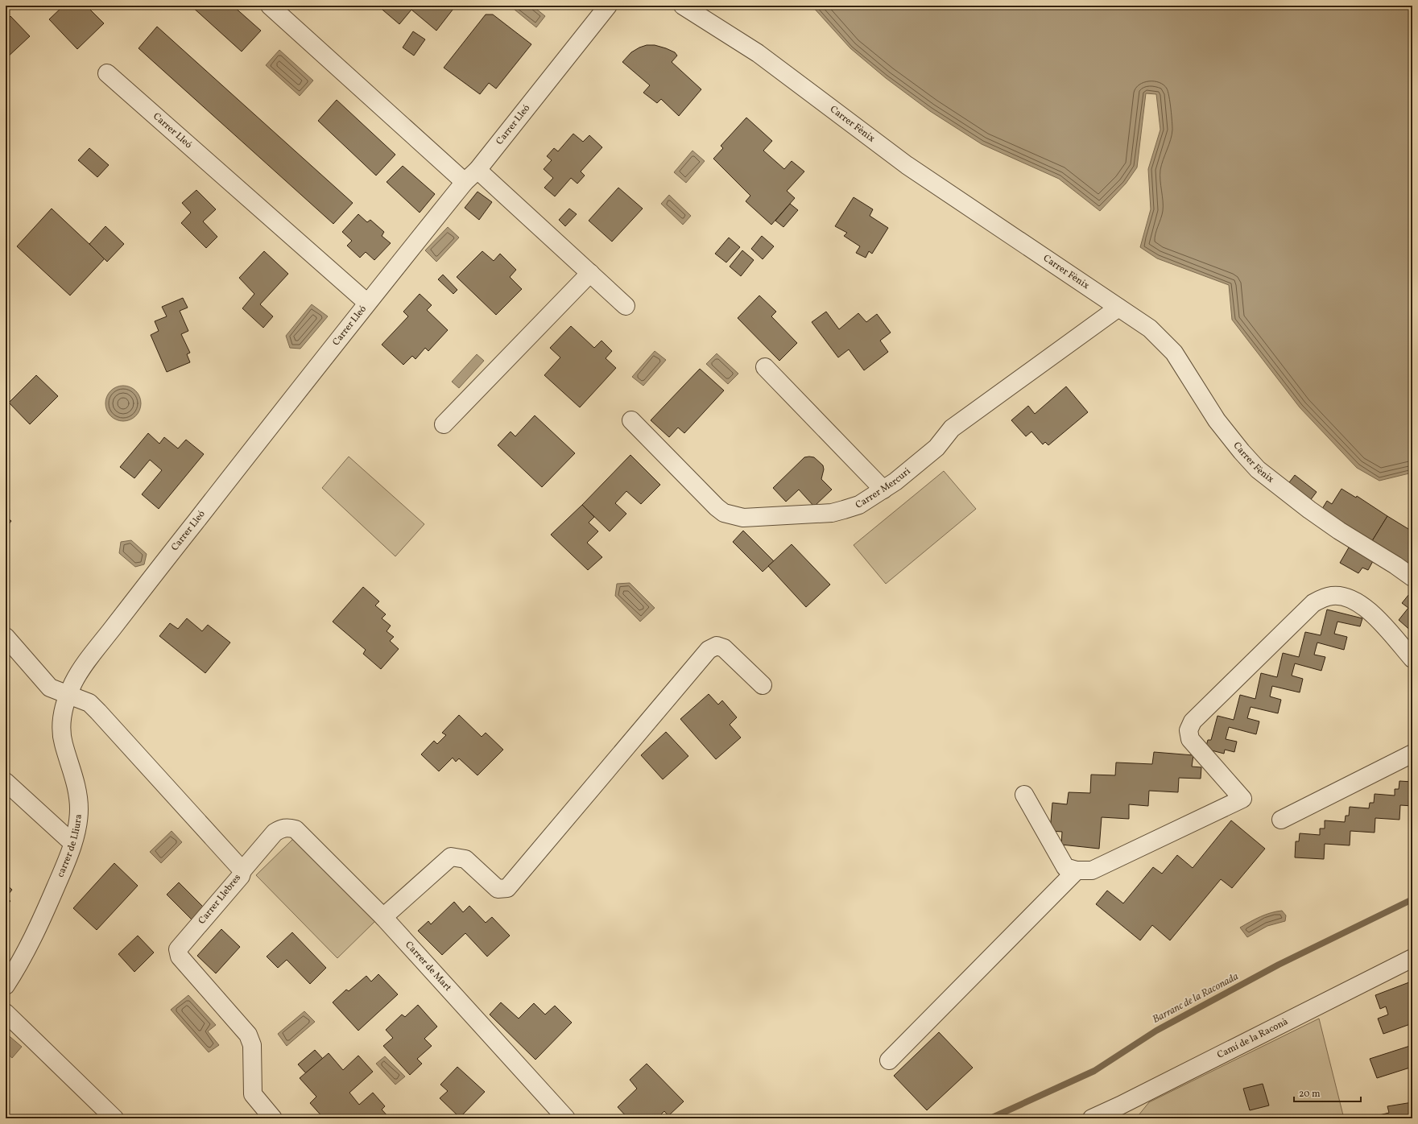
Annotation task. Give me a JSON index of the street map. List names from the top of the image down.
{
  "streets": {
    "street": [
      "Carrer Lleó",
      "Carrer Fènix",
      "Carrer Mercuri",
      "carrer de Lliura",
      "Carrer Llebres",
      "Carrer de Mart",
      "Camí de la Raconà"
    ]
  },
  "crossings": [
    ["Carrer Lleó", "carrer de Lliura"],
    ["Carrer Lleó", "Carrer Llebres"],
    ["Carrer Fènix", "Carrer Mercuri"],
    ["carrer de Lliura", "Carrer Llebres"],
    ["Carrer Llebres", "Carrer de Mart"]
  ],
  "water": ["Barranc de la Raconada"],
  "scale_bar": "20 m"
}
